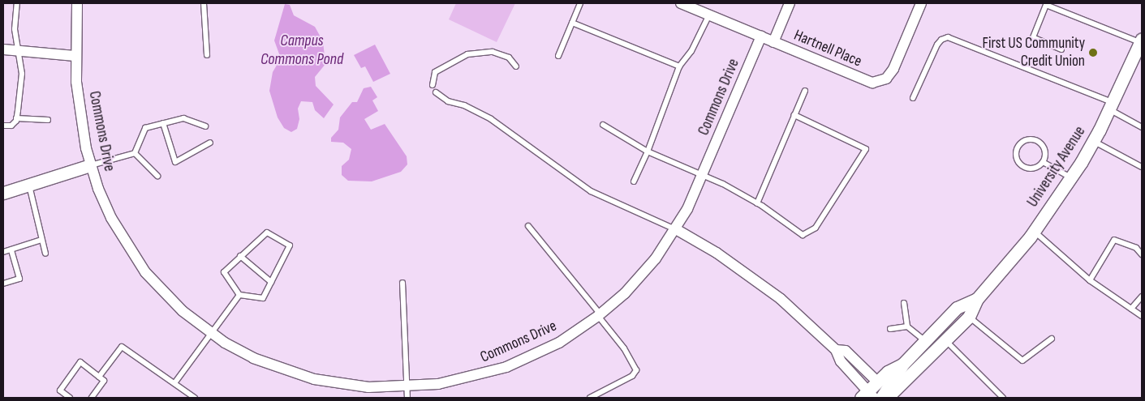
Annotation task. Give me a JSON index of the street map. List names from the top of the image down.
{
  "streets": {
    "street": ["Hartnell Place", "Commons Drive", "University Avenue"]
  },
  "crossings": [
    ["Hartnell Place", "Commons Drive"]
  ],
  "water": ["Campus Commons Pond"],
  "places": ["First US Community Credit Union"]
}
